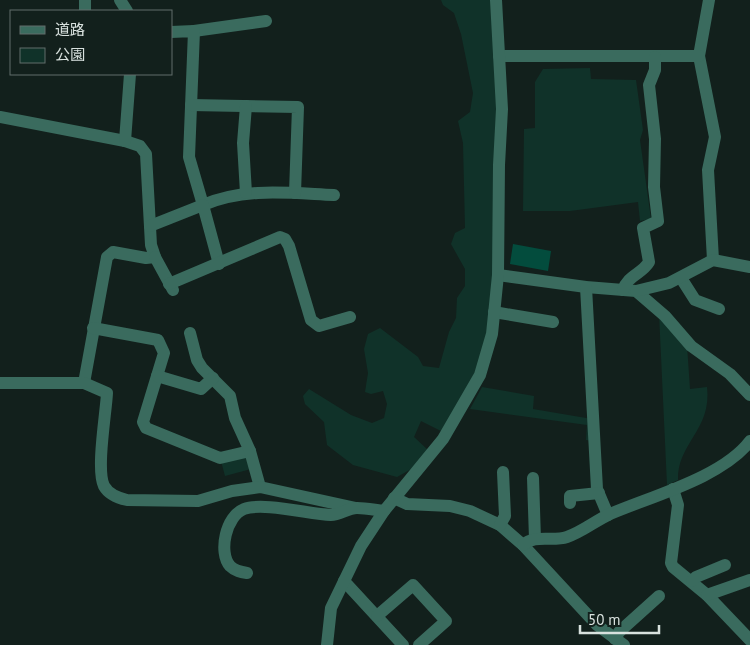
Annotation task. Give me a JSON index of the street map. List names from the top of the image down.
{
  "legend": ["道路", "公園"],
  "scale_bar": "50 m"
}
